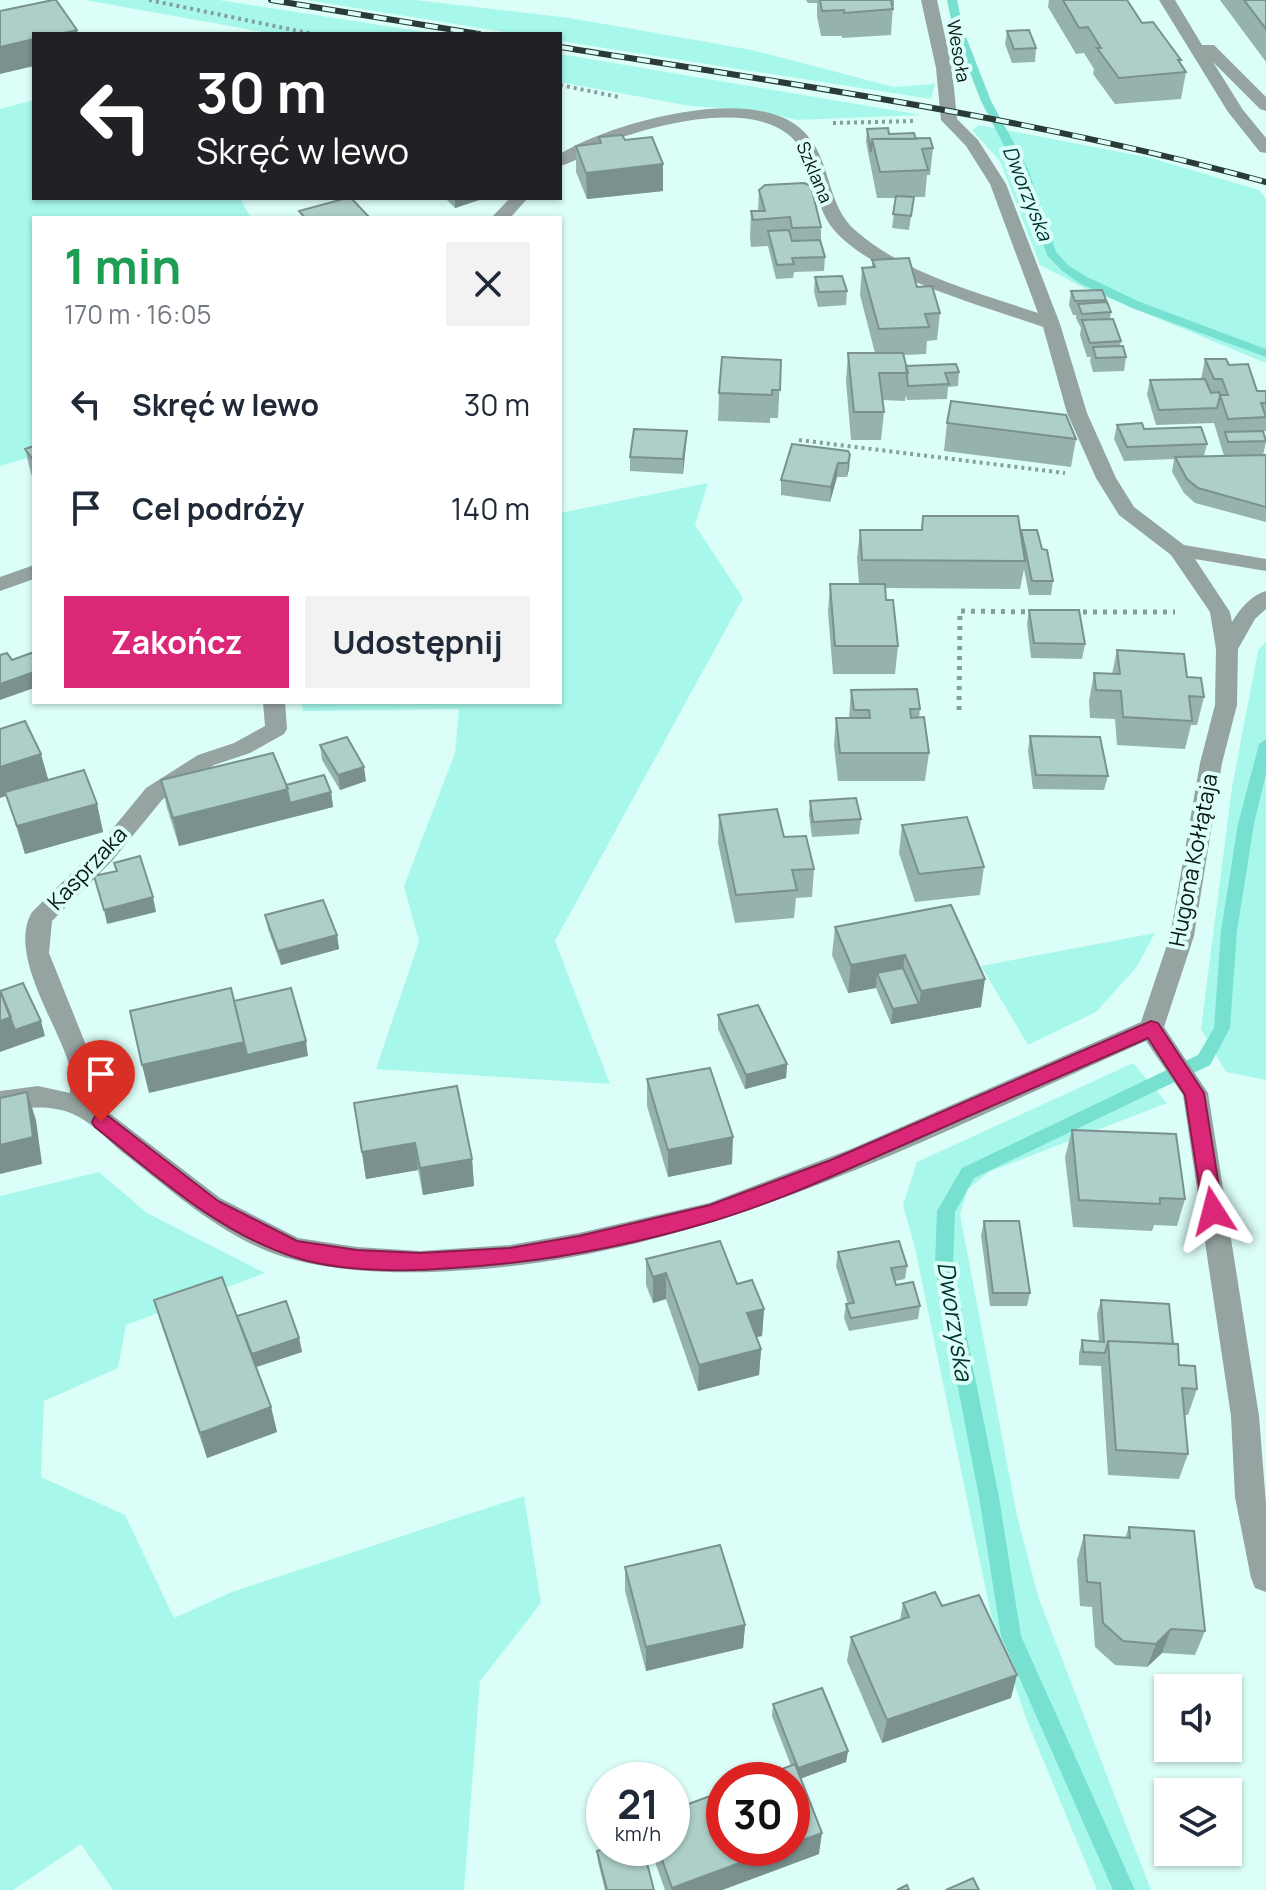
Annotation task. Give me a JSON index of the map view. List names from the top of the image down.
{
  "streets": {
    "street": [
      "Wesoła",
      "Szklana",
      "Hugona Kołłątaja",
      "Kasprzaka"
    ]
  },
  "crossings": [
    ["Wesoła", "Hugona Kołłątaja"],
    ["Szklana", "Hugona Kołłątaja"]
  ],
  "water": ["Dworzyska"],
  "page": {
    "turn": ["30 m", "Skręć w lewo"],
    "heading": ["1 min", "170 m · 16:05"],
    "list": [
      {
        "name": "Skręć w lewo",
        "value": "30 m"
      },
      {
        "name": "Cel podróży",
        "value": "140 m"
      }
    ],
    "buttons": ["Zakończ", "Udostępnij"],
    "speed": "21 km/h",
    "limit": "30"
  }
}
